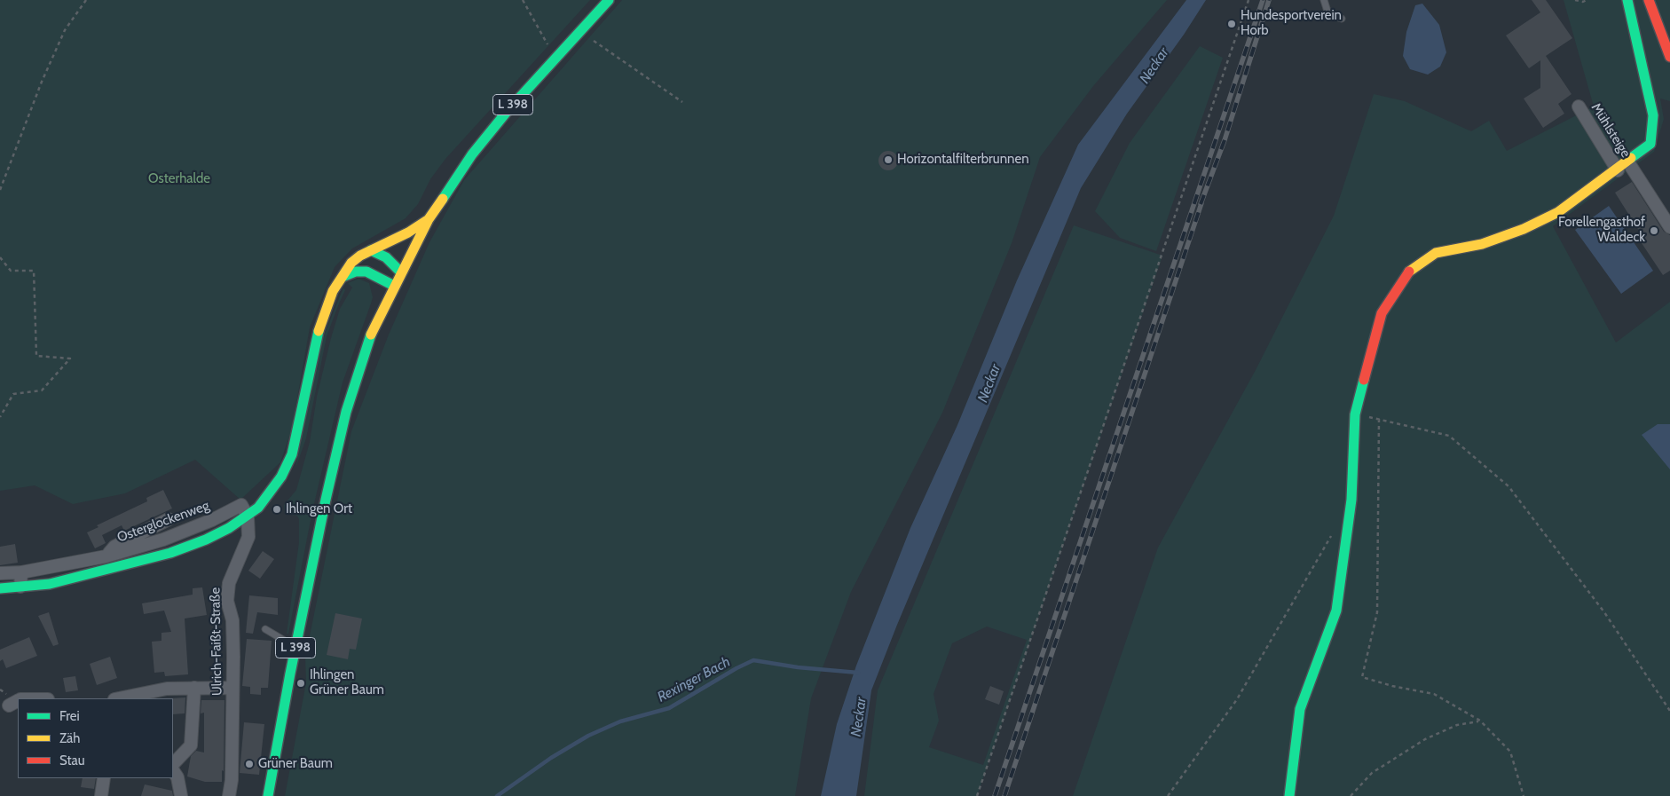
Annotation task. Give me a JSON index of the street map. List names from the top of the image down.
{
  "streets": {
    "street": [
      "L 398",
      "Mühlsteige",
      "Osterglockenweg",
      "Ulrich-Faißt-Straße"
    ]
  },
  "crossings": [
    ["Osterglockenweg", "Ulrich-Faißt-Straße"]
  ],
  "water": ["Neckar", "Rexinger Bach"],
  "parks": ["Osterhalde"],
  "places": [
    "Hundesportverein Horb",
    "Horizontalfilterbrunnen",
    "Forellengasthof Waldeck",
    "Ihlingen Ort",
    "Ihlingen Grüner Baum",
    "Grüner Baum"
  ],
  "legend": ["Frei", "Zäh", "Stau"]
}
